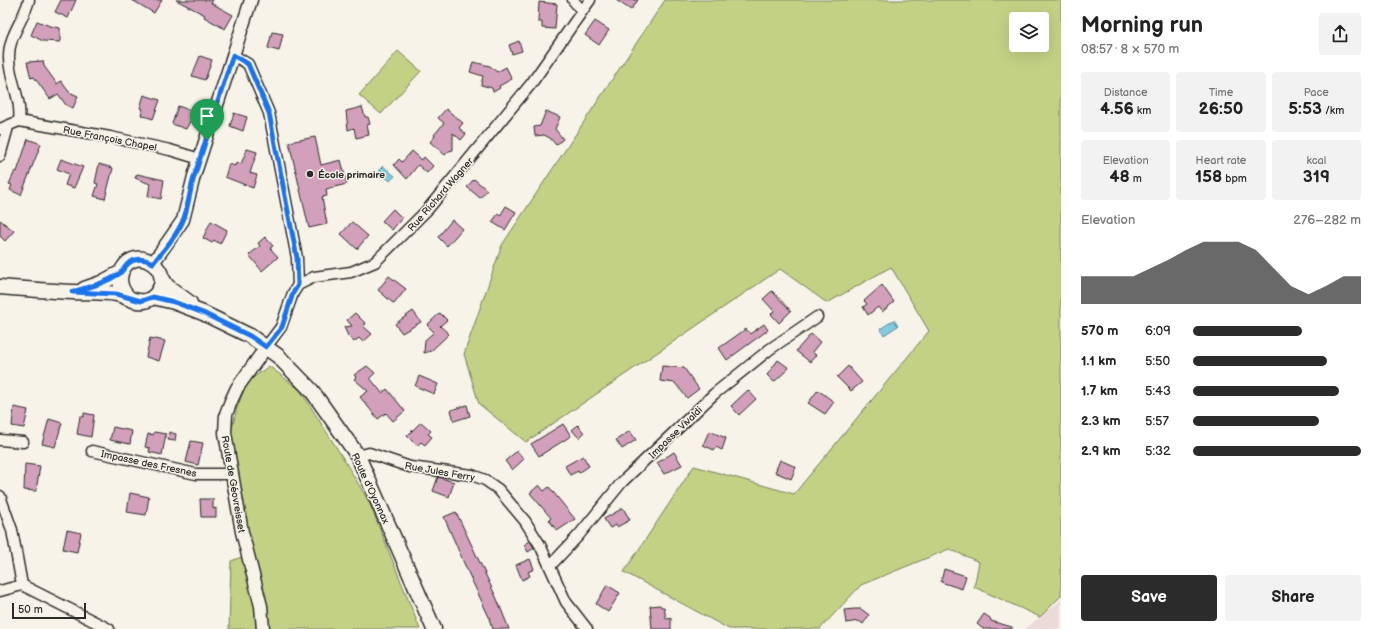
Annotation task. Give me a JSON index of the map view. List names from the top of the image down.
{
  "streets": {
    "main road": ["Route d'Oyonnax"],
    "street": [
      "Rue François Chapel",
      "Rue Richard Wagner",
      "Impasse Vivaldi",
      "Impasse des Fresnes",
      "Rue Jules Ferry",
      "Route de Géovreisset"
    ]
  },
  "crossings": [
    ["Impasse Vivaldi", "Rue Jules Ferry"],
    ["Impasse des Fresnes", "Route de Géovreisset"],
    ["Rue Jules Ferry", "Route d'Oyonnax"],
    ["Route de Géovreisset", "Route d'Oyonnax"]
  ],
  "places": ["École primaire"],
  "scale_bar": "50 m",
  "page": {
    "heading": ["Morning run", "08:57 · 8 × 570 m"],
    "stats": [
      ["Distance", "4.56 km"],
      ["Time", "26:50"],
      ["Pace", "5:53 /km"],
      ["Elevation", "48 m"],
      ["Heart rate", "158 bpm"],
      ["kcal", "319"]
    ],
    "chart": ["Elevation", "276–282 m"],
    "list": [
      {
        "name": "570 m",
        "note": "6:09"
      },
      {
        "name": "1.1 km",
        "note": "5:50"
      },
      {
        "name": "1.7 km",
        "note": "5:43"
      },
      {
        "name": "2.3 km",
        "note": "5:57"
      },
      {
        "name": "2.9 km",
        "note": "5:32"
      }
    ],
    "buttons": ["Save", "Share"],
    "scale": "50 m"
  }
}
